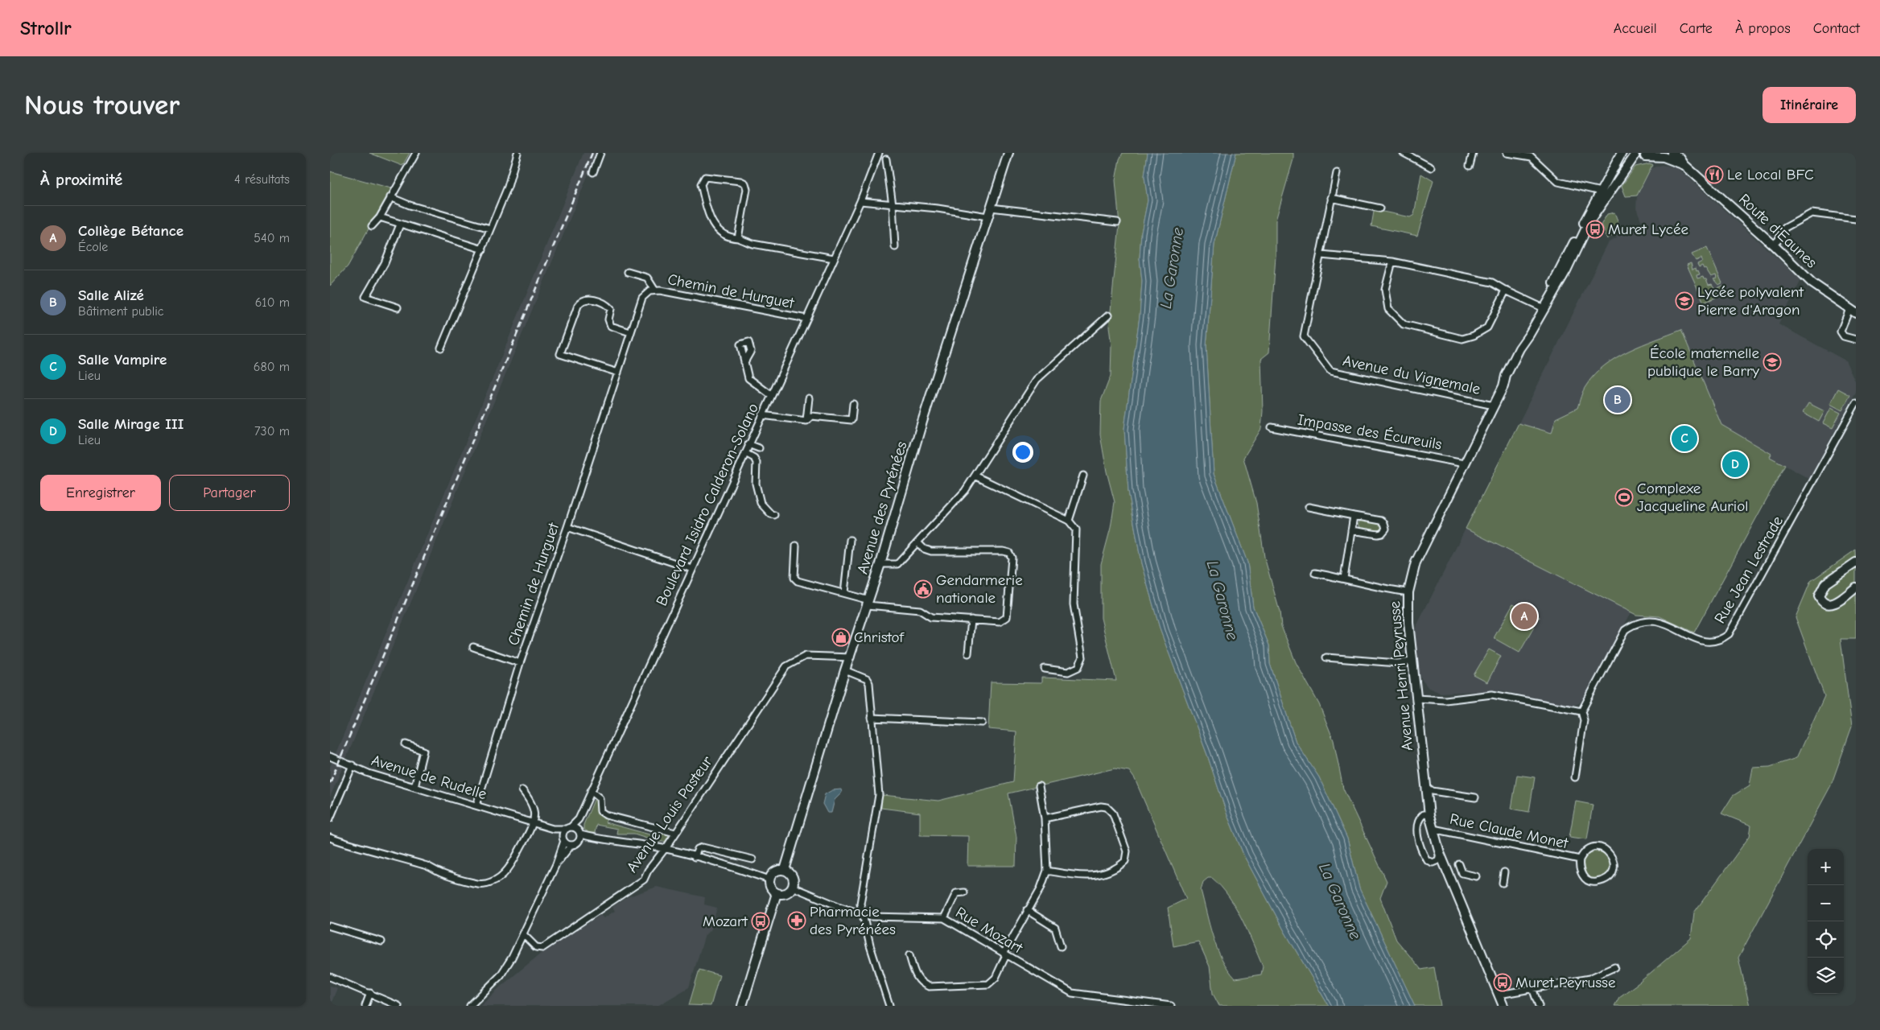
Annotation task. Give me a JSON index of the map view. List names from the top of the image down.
{
  "streets": {
    "main road": ["Route d'Eaunes", "Avenue des Pyrénées", "Avenue Henri Peyrusse"],
    "street": [
      "Chemin de Hurguet",
      "Avenue du Vignemale",
      "Impasse des Écureuils",
      "Boulevard Isidro Calderon-Solano",
      "Rue Jean Lestrade",
      "Avenue de Rudelle",
      "Avenue Louis Pasteur",
      "Rue Claude Monet",
      "Rue Mozart"
    ]
  },
  "crossings": [
    ["Route d'Eaunes", "Avenue Henri Peyrusse"],
    ["Chemin de Hurguet", "Boulevard Isidro Calderon-Solano"],
    ["Chemin de Hurguet", "Avenue de Rudelle"],
    ["Avenue du Vignemale", "Avenue Henri Peyrusse"],
    ["Impasse des Écureuils", "Avenue Henri Peyrusse"],
    ["Boulevard Isidro Calderon-Solano", "Avenue de Rudelle"],
    ["Avenue des Pyrénées", "Avenue Louis Pasteur"],
    ["Avenue des Pyrénées", "Rue Mozart"],
    ["Avenue Henri Peyrusse", "Rue Claude Monet"]
  ],
  "water": ["La Garonne"],
  "places": {
    "restaurant": ["Le Local BFC"],
    "bus stop": ["Muret Lycée", "Mozart", "Muret Peyrusse"],
    "school or university": ["Lycée polyvalent Pierre d'Aragon", "École maternelle publique le Barry"],
    "sports": ["Complexe Jacqueline Auriol"],
    "public building": ["Gendarmerie nationale"],
    "shop": ["Christof"],
    "pharmacy": ["Pharmacie des Pyrénées"]
  },
  "page": {
    "header": "Strollr",
    "nav": [
      "Accueil",
      "Carte",
      "À propos",
      "Contact"
    ],
    "buttons": [
      "Itinéraire",
      ["Enregistrer", "Partager"]
    ],
    "title": "Nous trouver",
    "heading": ["À proximité", "4 résultats"],
    "list": [
      {
        "mark": "A",
        "name": "Collège Bétance",
        "note": "École",
        "value": "540 m"
      },
      {
        "mark": "B",
        "name": "Salle Alizé",
        "note": "Bâtiment public",
        "value": "610 m"
      },
      {
        "mark": "C",
        "name": "Salle Vampire",
        "note": "Lieu",
        "value": "680 m"
      },
      {
        "mark": "D",
        "name": "Salle Mirage III",
        "note": "Lieu",
        "value": "730 m"
      }
    ],
    "pins": [
      "B",
      "C",
      "D",
      "A"
    ],
    "map_buttons": ["+", "−"]
  }
}
